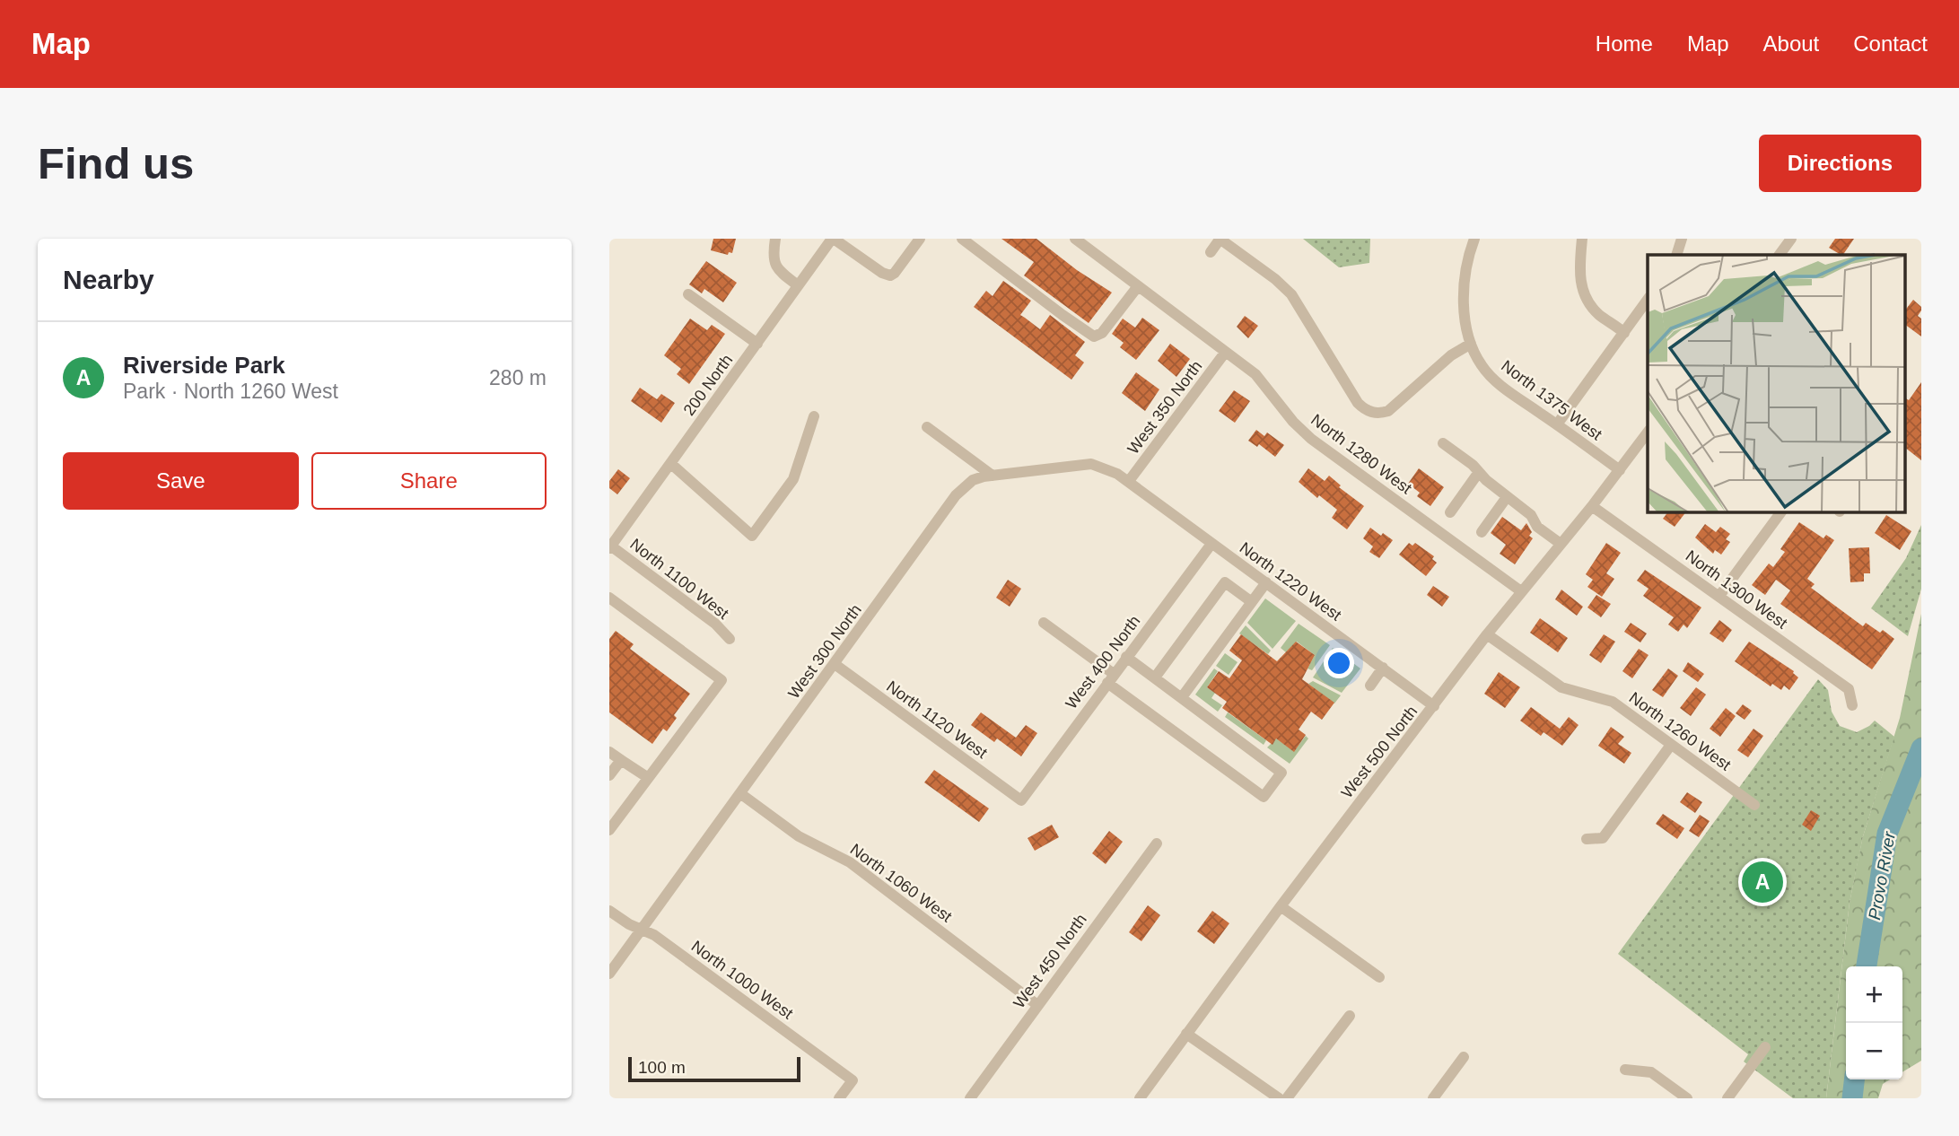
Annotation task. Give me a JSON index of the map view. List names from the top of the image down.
{
  "streets": {
    "street": [
      "200 North",
      "North 1375 West",
      "West 350 North",
      "North 1280 West",
      "North 1100 West",
      "North 1220 West",
      "North 1300 West",
      "West 300 North",
      "West 400 North",
      "North 1120 West",
      "North 1260 West",
      "West 500 North",
      "North 1060 West",
      "West 450 North",
      "North 1000 West"
    ]
  },
  "crossings": [
    ["200 North", "North 1100 West"],
    ["North 1375 West", "West 500 North"],
    ["West 350 North", "North 1280 West"],
    ["West 350 North", "North 1220 West"],
    ["West 350 North", "West 300 North"],
    ["North 1280 West", "West 500 North"],
    ["North 1220 West", "West 300 North"],
    ["North 1220 West", "West 400 North"],
    ["North 1220 West", "West 500 North"],
    ["North 1300 West", "West 500 North"],
    ["West 300 North", "North 1120 West"],
    ["West 300 North", "North 1060 West"],
    ["West 300 North", "North 1000 West"],
    ["West 400 North", "North 1120 West"],
    ["North 1260 West", "West 500 North"],
    ["North 1060 West", "West 450 North"]
  ],
  "water": ["Provo River"],
  "scale_bar": "100 m",
  "page": {
    "header": "Map",
    "nav": [
      "Home",
      "Map",
      "About",
      "Contact"
    ],
    "buttons": [
      "Directions",
      ["Save", "Share"]
    ],
    "title": "Find us",
    "heading": "Nearby",
    "list": [
      {
        "mark": "A",
        "name": "Riverside Park",
        "note": "Park · North 1260 West",
        "value": "280 m"
      }
    ],
    "pins": "A",
    "map_buttons": ["+", "−"],
    "scale": "100 m"
  }
}
